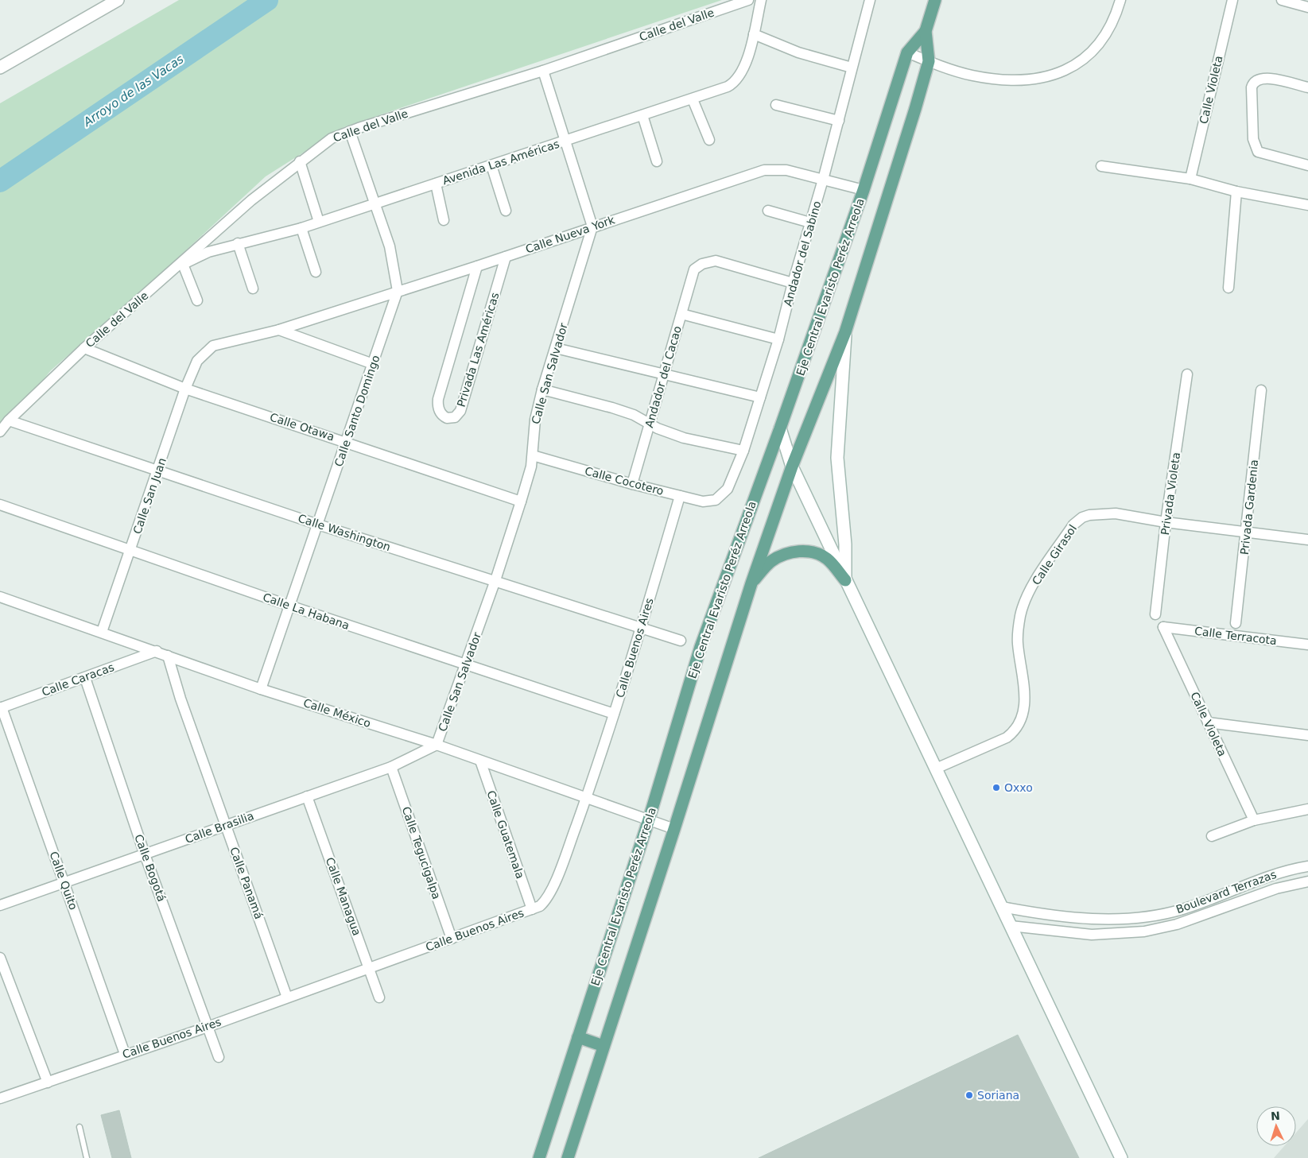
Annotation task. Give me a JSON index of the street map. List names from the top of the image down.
{
  "streets": {
    "main road": ["Eje Central Evaristo Peréz Arreola"],
    "street": [
      "Calle del Valle",
      "Calle Violeta",
      "Avenida Las Américas",
      "Calle Nueva York",
      "Andador del Sabino",
      "Privada Las Américas",
      "Calle San Salvador",
      "Andador del Cacao",
      "Calle Santo Domingo",
      "Calle Otawa",
      "Calle Cocotero",
      "Privada Violeta",
      "Calle San Juan",
      "Privada Gardenia",
      "Calle Washington",
      "Calle Girasol",
      "Calle La Habana",
      "Calle Terracota",
      "Calle Buenos Aires",
      "Calle Caracas",
      "Calle México",
      "Calle Brasilia",
      "Calle Guatemala",
      "Calle Tegucigalpa",
      "Calle Bogotá",
      "Calle Quito",
      "Calle Panamá",
      "Boulevard Terrazas",
      "Calle Managua"
    ]
  },
  "crossings": [
    ["Calle del Valle", "Avenida Las Américas"],
    ["Calle del Valle", "Calle Santo Domingo"],
    ["Calle del Valle", "Calle Otawa"],
    ["Calle del Valle", "Calle Washington"],
    ["Calle Violeta", "Calle Terracota"],
    ["Avenida Las Américas", "Calle Santo Domingo"],
    ["Calle Nueva York", "Andador del Sabino"],
    ["Calle Nueva York", "Eje Central Evaristo Peréz Arreola"],
    ["Calle Nueva York", "Privada Las Américas"],
    ["Calle Nueva York", "Calle San Salvador"],
    ["Calle Nueva York", "Calle Santo Domingo"],
    ["Calle Nueva York", "Calle San Juan"],
    ["Andador del Sabino", "Andador del Cacao"],
    ["Andador del Sabino", "Calle Cocotero"],
    ["Eje Central Evaristo Peréz Arreola", "Calle México"],
    ["Calle San Salvador", "Calle Otawa"],
    ["Calle San Salvador", "Calle Cocotero"],
    ["Calle San Salvador", "Calle Washington"],
    ["Calle San Salvador", "Calle La Habana"],
    ["Calle San Salvador", "Calle México"],
    ["Calle San Salvador", "Calle Brasilia"],
    ["Andador del Cacao", "Calle Cocotero"],
    ["Calle Santo Domingo", "Calle Otawa"],
    ["Calle Santo Domingo", "Calle Washington"],
    ["Calle Santo Domingo", "Calle La Habana"],
    ["Calle Santo Domingo", "Calle México"],
    ["Calle Otawa", "Calle San Juan"],
    ["Calle Cocotero", "Calle Buenos Aires"],
    ["Privada Violeta", "Calle Girasol"],
    ["Calle San Juan", "Calle Washington"],
    ["Calle San Juan", "Calle La Habana"],
    ["Calle San Juan", "Calle México"],
    ["Privada Gardenia", "Calle Girasol"],
    ["Calle Washington", "Calle Buenos Aires"],
    ["Calle La Habana", "Calle Buenos Aires"],
    ["Calle Buenos Aires", "Calle México"],
    ["Calle Buenos Aires", "Calle Guatemala"],
    ["Calle Buenos Aires", "Calle Tegucigalpa"],
    ["Calle Buenos Aires", "Calle Bogotá"],
    ["Calle Buenos Aires", "Calle Quito"],
    ["Calle Buenos Aires", "Calle Panamá"],
    ["Calle Buenos Aires", "Calle Managua"],
    ["Calle Caracas", "Calle México"],
    ["Calle Caracas", "Calle Bogotá"],
    ["Calle Caracas", "Calle Quito"],
    ["Calle México", "Calle Brasilia"],
    ["Calle México", "Calle Guatemala"],
    ["Calle México", "Calle Panamá"],
    ["Calle Brasilia", "Calle Tegucigalpa"],
    ["Calle Brasilia", "Calle Bogotá"],
    ["Calle Brasilia", "Calle Quito"],
    ["Calle Brasilia", "Calle Panamá"],
    ["Calle Brasilia", "Calle Managua"]
  ],
  "water": ["Arroyo de las Vacas"],
  "places": ["Oxxo", "Soriana"],
  "north": "top"
}
